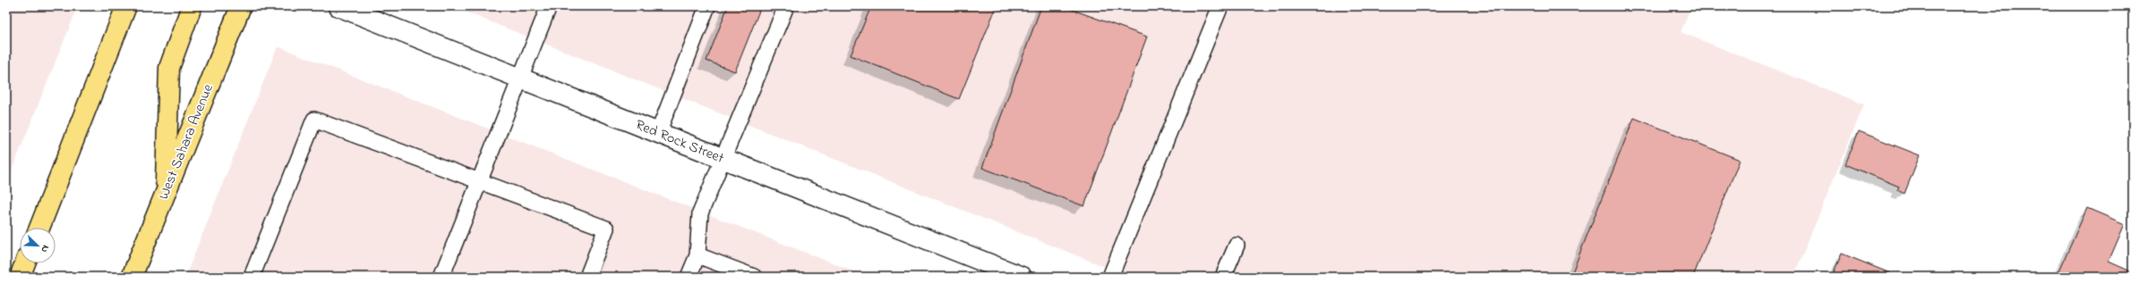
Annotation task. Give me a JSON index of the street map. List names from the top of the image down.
{
  "streets": {
    "main road": ["West Sahara Avenue"],
    "street": ["Red Rock Street"]
  },
  "north": "bottom right"
}
